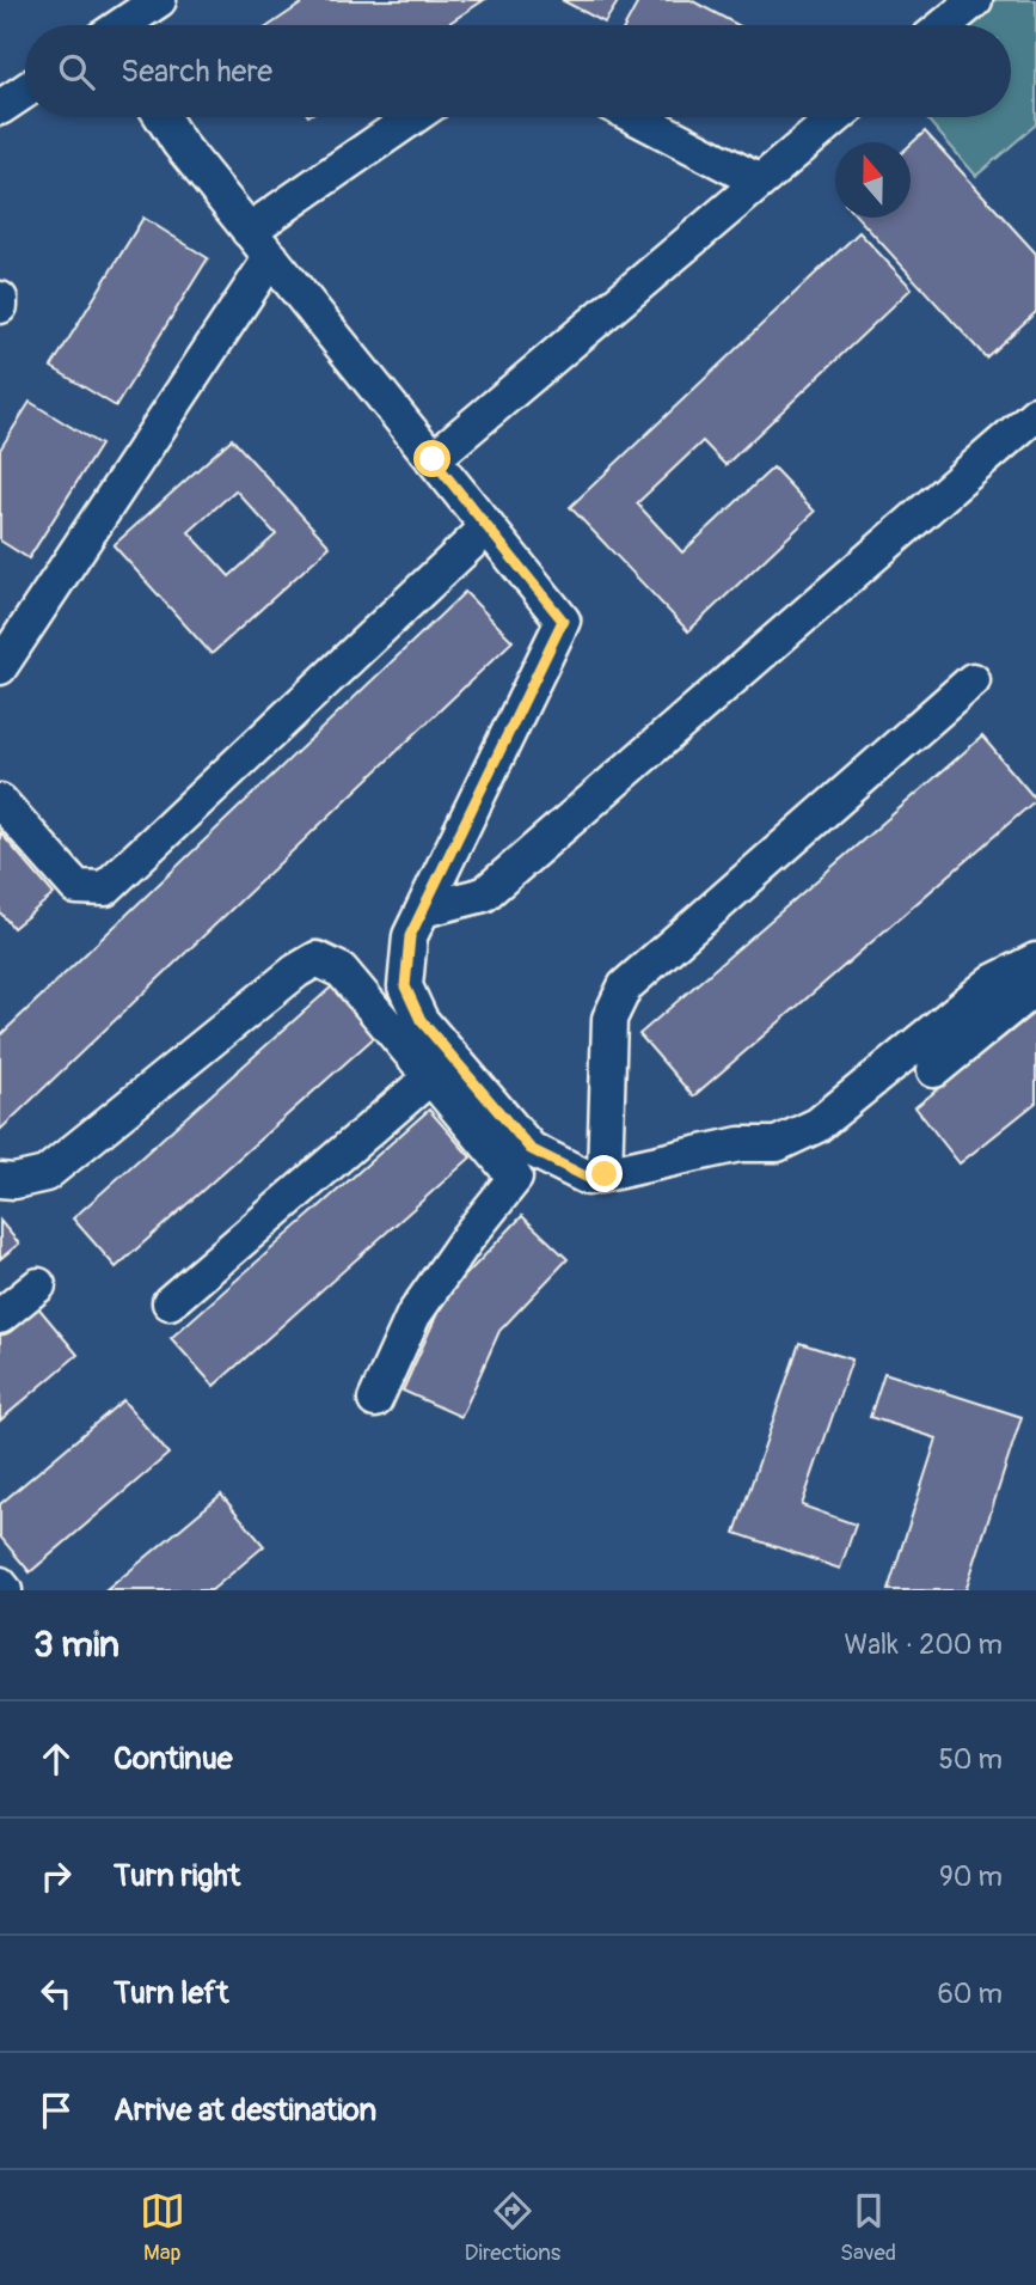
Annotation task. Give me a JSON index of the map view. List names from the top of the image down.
{
  "north": "top",
  "page": {
    "search": "Search here",
    "heading": ["3 min", "Walk · 200 m"],
    "list": [
      ["Continue", "50 m"],
      ["Turn right", "90 m"],
      ["Turn left", "60 m"],
      "Arrive at destination"
    ],
    "nav": ["Map", "Directions", "Saved"]
  }
}
